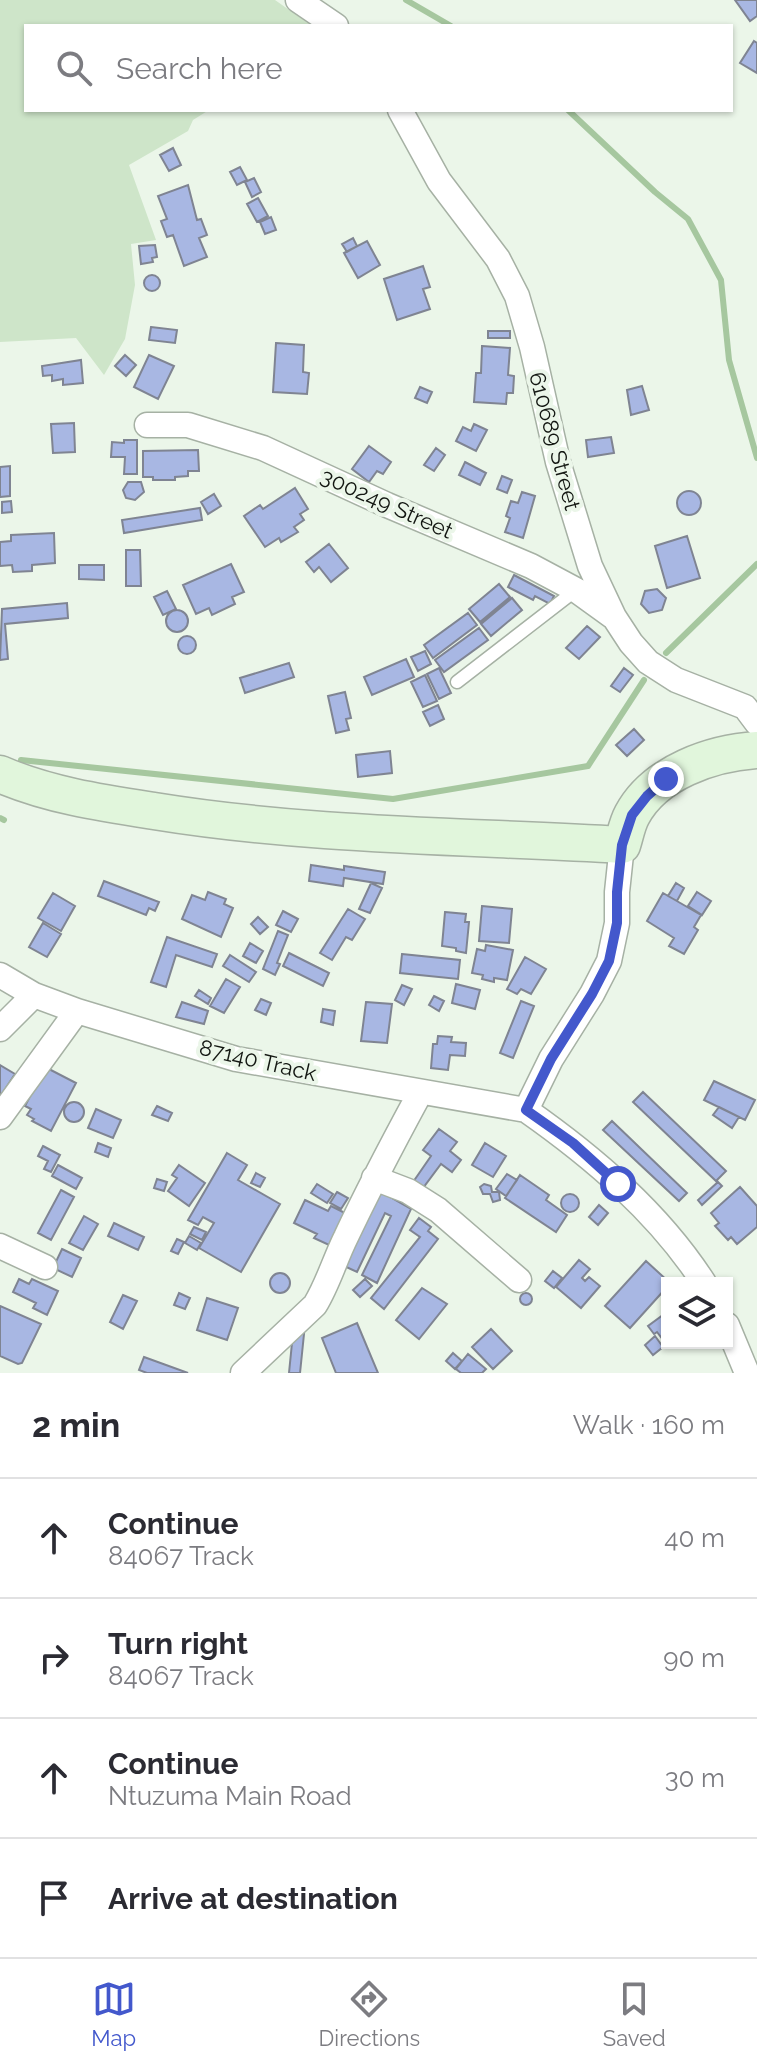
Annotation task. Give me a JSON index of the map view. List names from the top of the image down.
{
  "streets": {
    "street": ["610689 Street", "300249 Street", "87140 Track"]
  },
  "crossings": [
    ["610689 Street", "300249 Street"]
  ],
  "page": {
    "search": "Search here",
    "heading": ["2 min", "Walk · 160 m"],
    "list": [
      ["Continue", "84067 Track", "40 m"],
      ["Turn right", "84067 Track", "90 m"],
      ["Continue", "Ntuzuma Main Road", "30 m"],
      "Arrive at destination"
    ],
    "nav": ["Map", "Directions", "Saved"]
  }
}
